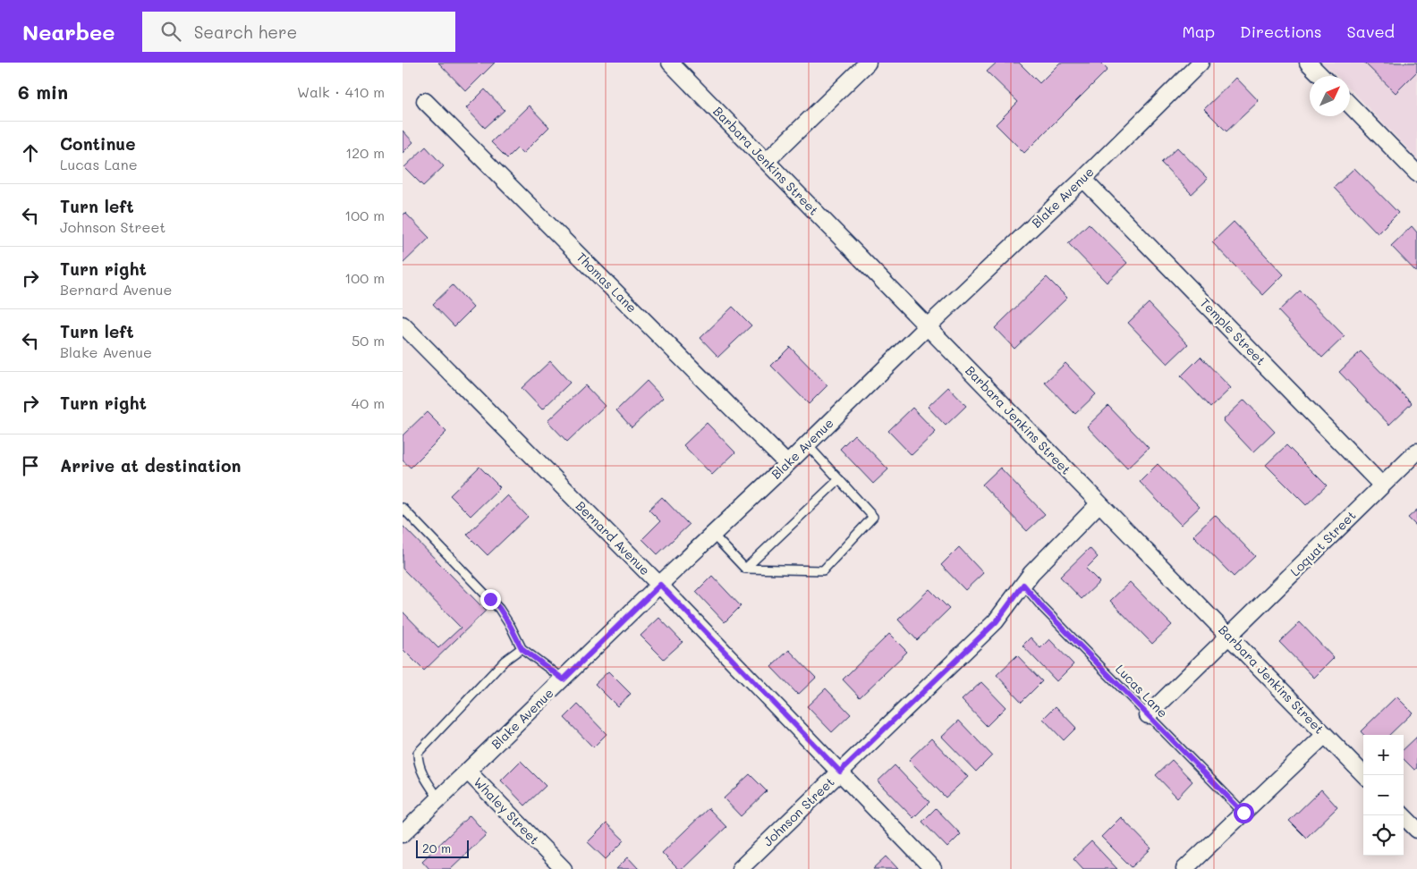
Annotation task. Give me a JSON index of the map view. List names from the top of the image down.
{
  "streets": {
    "street": [
      "Barbara Jenkins Street",
      "Blake Avenue",
      "Thomas Lane",
      "Temple Street",
      "Bernard Avenue",
      "Loquat Street",
      "Whaley Street",
      "Johnson Street"
    ],
    "lane": ["Lucas Lane"]
  },
  "crossings": [
    ["Barbara Jenkins Street", "Blake Avenue"],
    ["Barbara Jenkins Street", "Loquat Street"],
    ["Barbara Jenkins Street", "Johnson Street"],
    ["Blake Avenue", "Thomas Lane"],
    ["Blake Avenue", "Temple Street"],
    ["Blake Avenue", "Bernard Avenue"],
    ["Blake Avenue", "Whaley Street"],
    ["Temple Street", "Loquat Street"],
    ["Bernard Avenue", "Johnson Street"],
    ["Loquat Street", "Lucas Lane"],
    ["Lucas Lane", "Johnson Street"]
  ],
  "scale_bar": "20 m",
  "north": "top right",
  "page": {
    "header": "Nearbee",
    "search": "Search here",
    "nav": ["Map", "Directions", "Saved"],
    "heading": ["6 min", "Walk · 410 m"],
    "list": [
      ["Continue", "Lucas Lane", "120 m"],
      ["Turn left", "Johnson Street", "100 m"],
      ["Turn right", "Bernard Avenue", "100 m"],
      ["Turn left", "Blake Avenue", "50 m"],
      ["Turn right", "40 m"],
      "Arrive at destination"
    ],
    "map_buttons": ["+", "−"],
    "scale": "20 m"
  }
}
